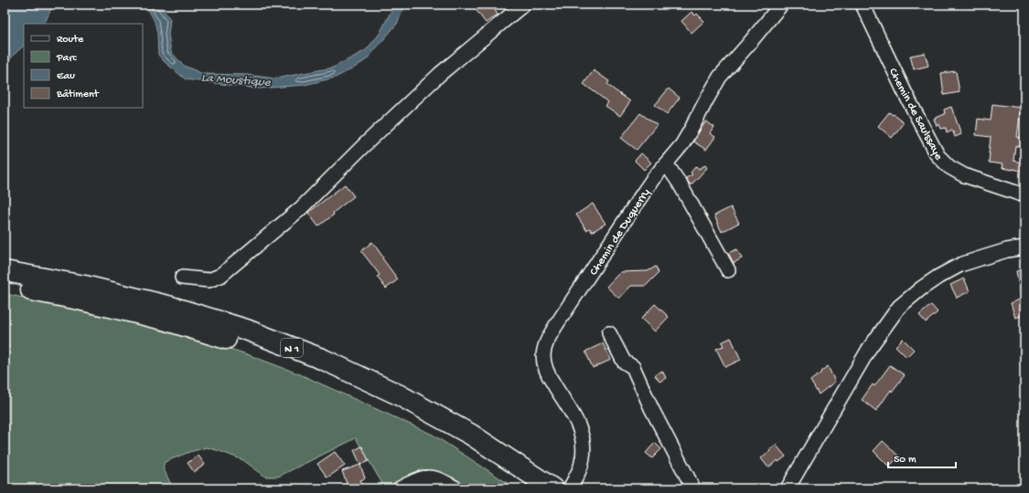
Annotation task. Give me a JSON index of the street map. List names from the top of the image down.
{
  "streets": {
    "highway": ["N 1"],
    "street": ["Chemin de Saulssaye", "Chemin de Duquerry"]
  },
  "water": ["La Moustique"],
  "legend": [
    "Route",
    "Parc",
    "Eau",
    "Bâtiment"
  ],
  "scale_bar": "50 m"
}
